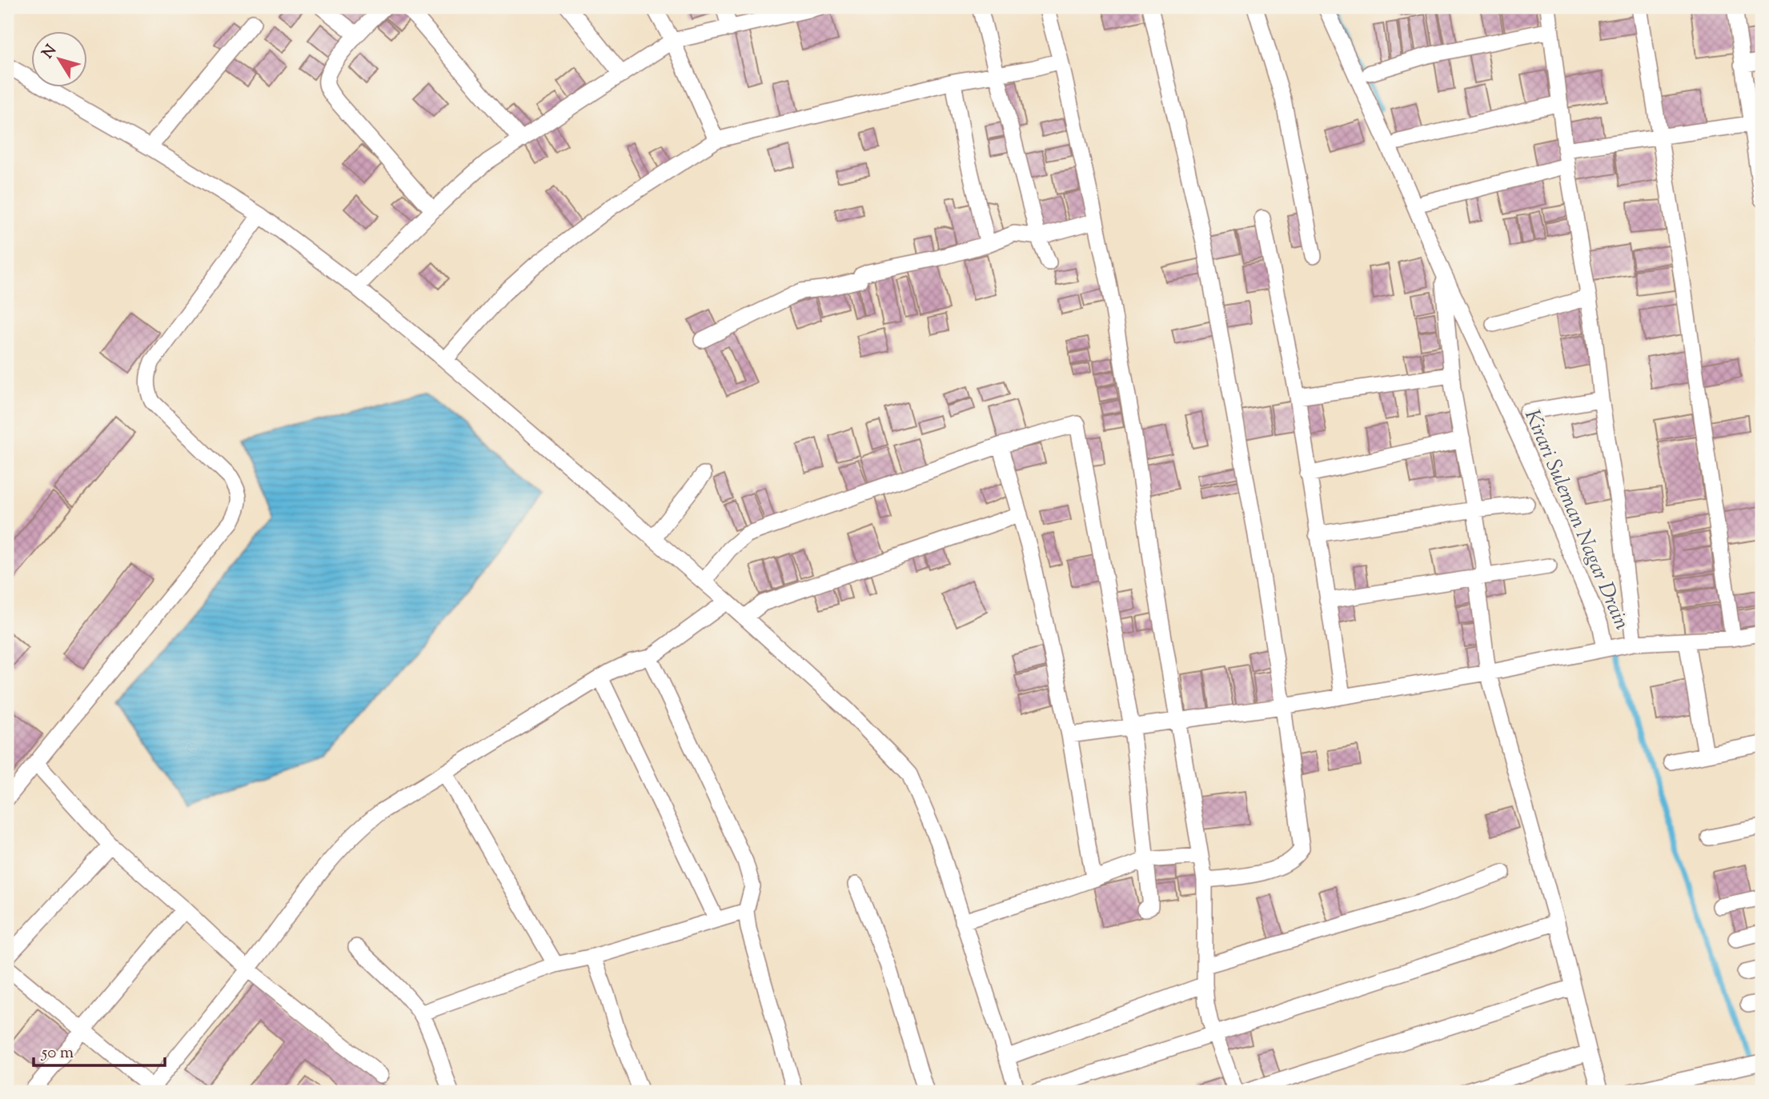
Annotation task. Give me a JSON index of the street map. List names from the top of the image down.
{
  "water": ["Kirari Suleman Nagar Drain"],
  "scale_bar": "50 m",
  "north": "top left"
}
